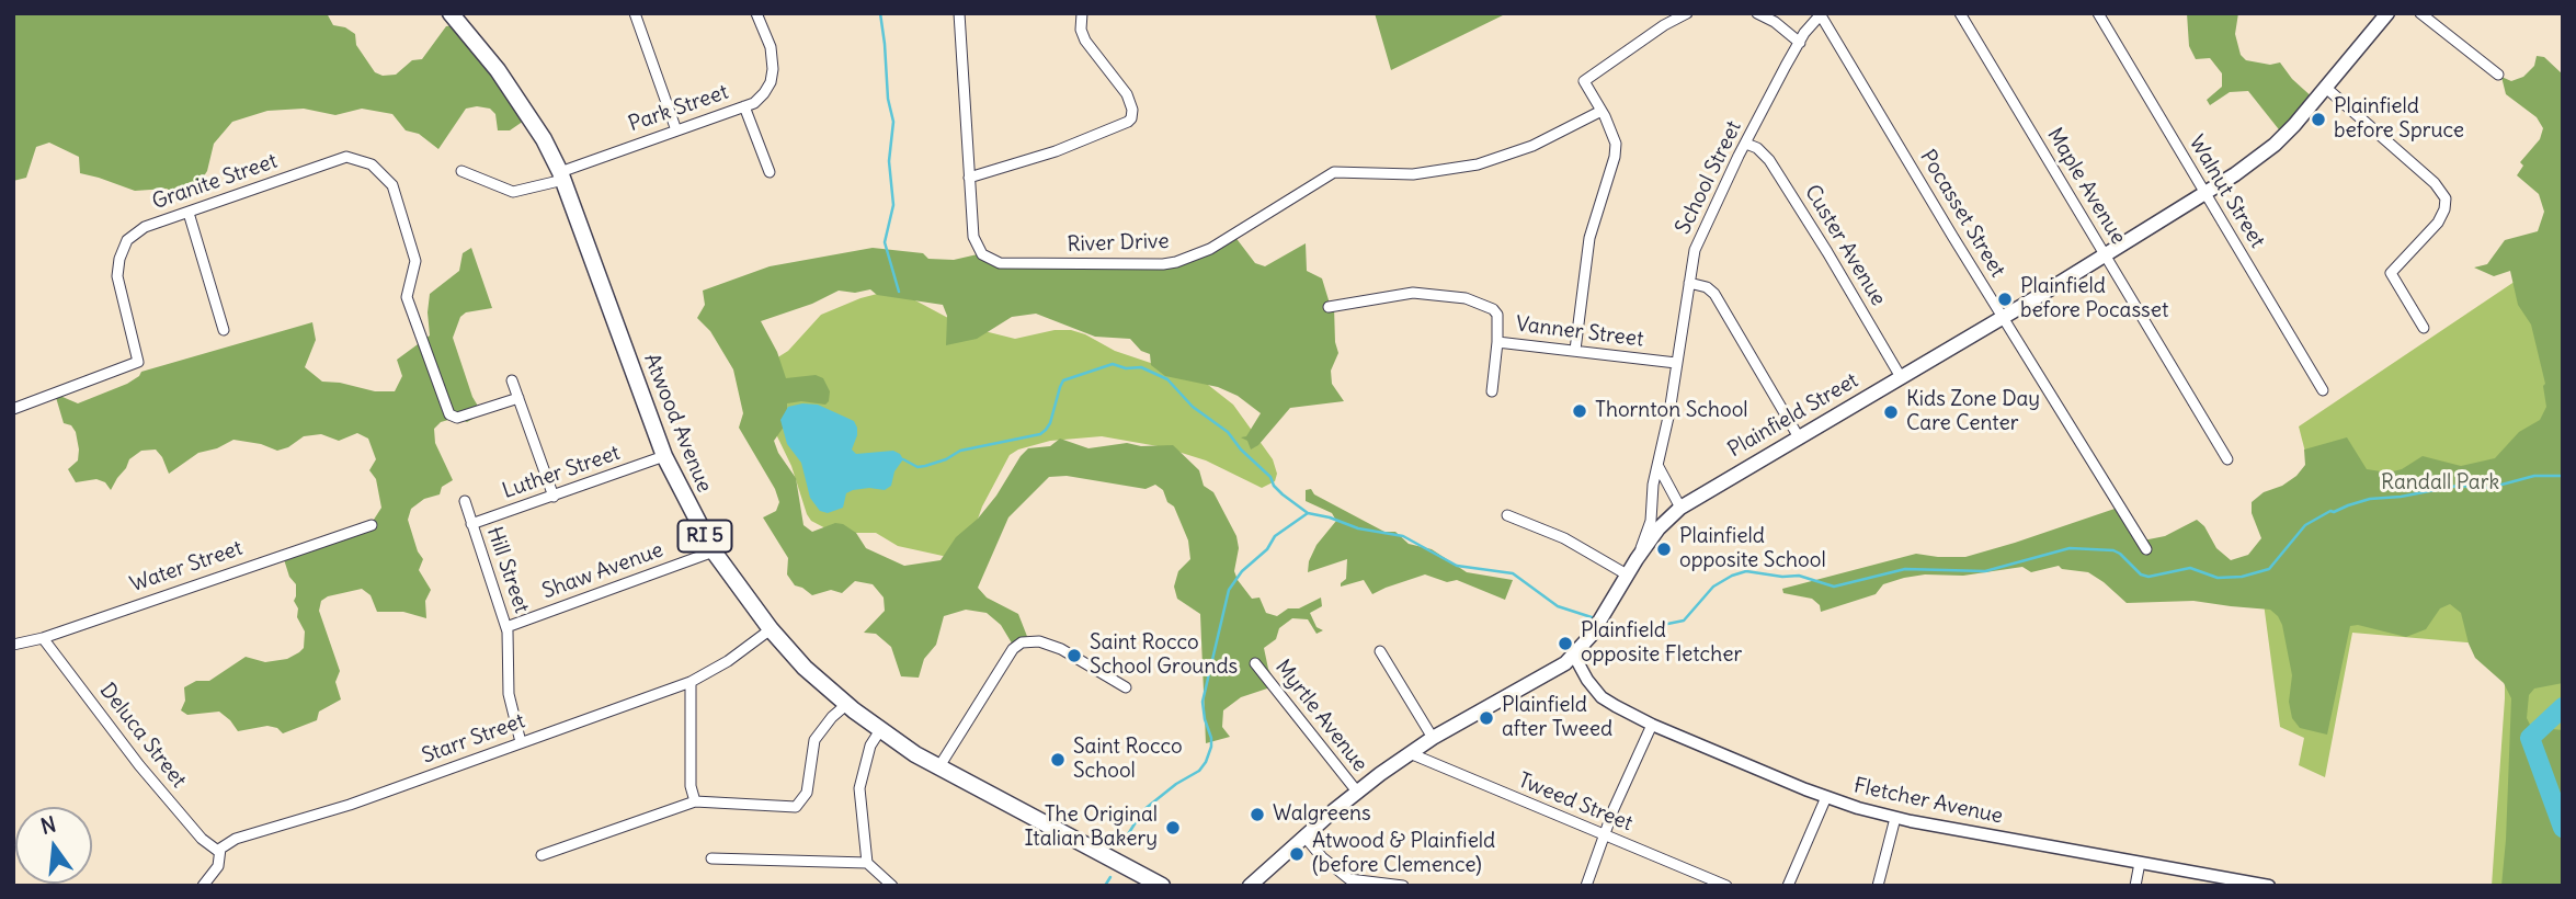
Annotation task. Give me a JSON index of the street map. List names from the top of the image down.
{
  "streets": {
    "main road": ["Plainfield Street", "Atwood Avenue", "RI 5"],
    "street": [
      "Park Street",
      "School Street",
      "Granite Street",
      "Maple Avenue",
      "Walnut Street",
      "Pocasset Street",
      "River Drive",
      "Custer Avenue",
      "Vanner Street",
      "Luther Street",
      "Water Street",
      "Hill Street",
      "Shaw Avenue",
      "Myrtle Avenue",
      "Deluca Street",
      "Starr Street",
      "Fletcher Avenue",
      "Tweed Street"
    ]
  },
  "crossings": [
    ["Park Street", "Atwood Avenue"],
    ["School Street", "Pocasset Street"],
    ["School Street", "Custer Avenue"],
    ["School Street", "Vanner Street"],
    ["School Street", "Plainfield Street"],
    ["Maple Avenue", "Plainfield Street"],
    ["Walnut Street", "Plainfield Street"],
    ["Pocasset Street", "Plainfield Street"],
    ["Custer Avenue", "Plainfield Street"],
    ["Plainfield Street", "Myrtle Avenue"],
    ["Plainfield Street", "Fletcher Avenue"],
    ["Plainfield Street", "Tweed Street"],
    ["Atwood Avenue", "Luther Street"],
    ["Atwood Avenue", "Shaw Avenue"],
    ["Atwood Avenue", "Starr Street"],
    ["Luther Street", "Hill Street"],
    ["Water Street", "Deluca Street"],
    ["Hill Street", "Shaw Avenue"],
    ["Hill Street", "Starr Street"],
    ["Deluca Street", "Starr Street"]
  ],
  "parks": ["Randall Park"],
  "places": [
    "Plainfield before Spruce",
    "Plainfield before Pocasset",
    "Thornton School",
    "Kids Zone Day Care Center",
    "Plainfield opposite School",
    "Plainfield opposite Fletcher",
    "Saint Rocco School Grounds",
    "Plainfield after Tweed",
    "Saint Rocco School",
    "Walgreens",
    "The Original Italian Bakery",
    "Atwood & Plainfield (before Clemence)"
  ],
  "north": "top"
}
